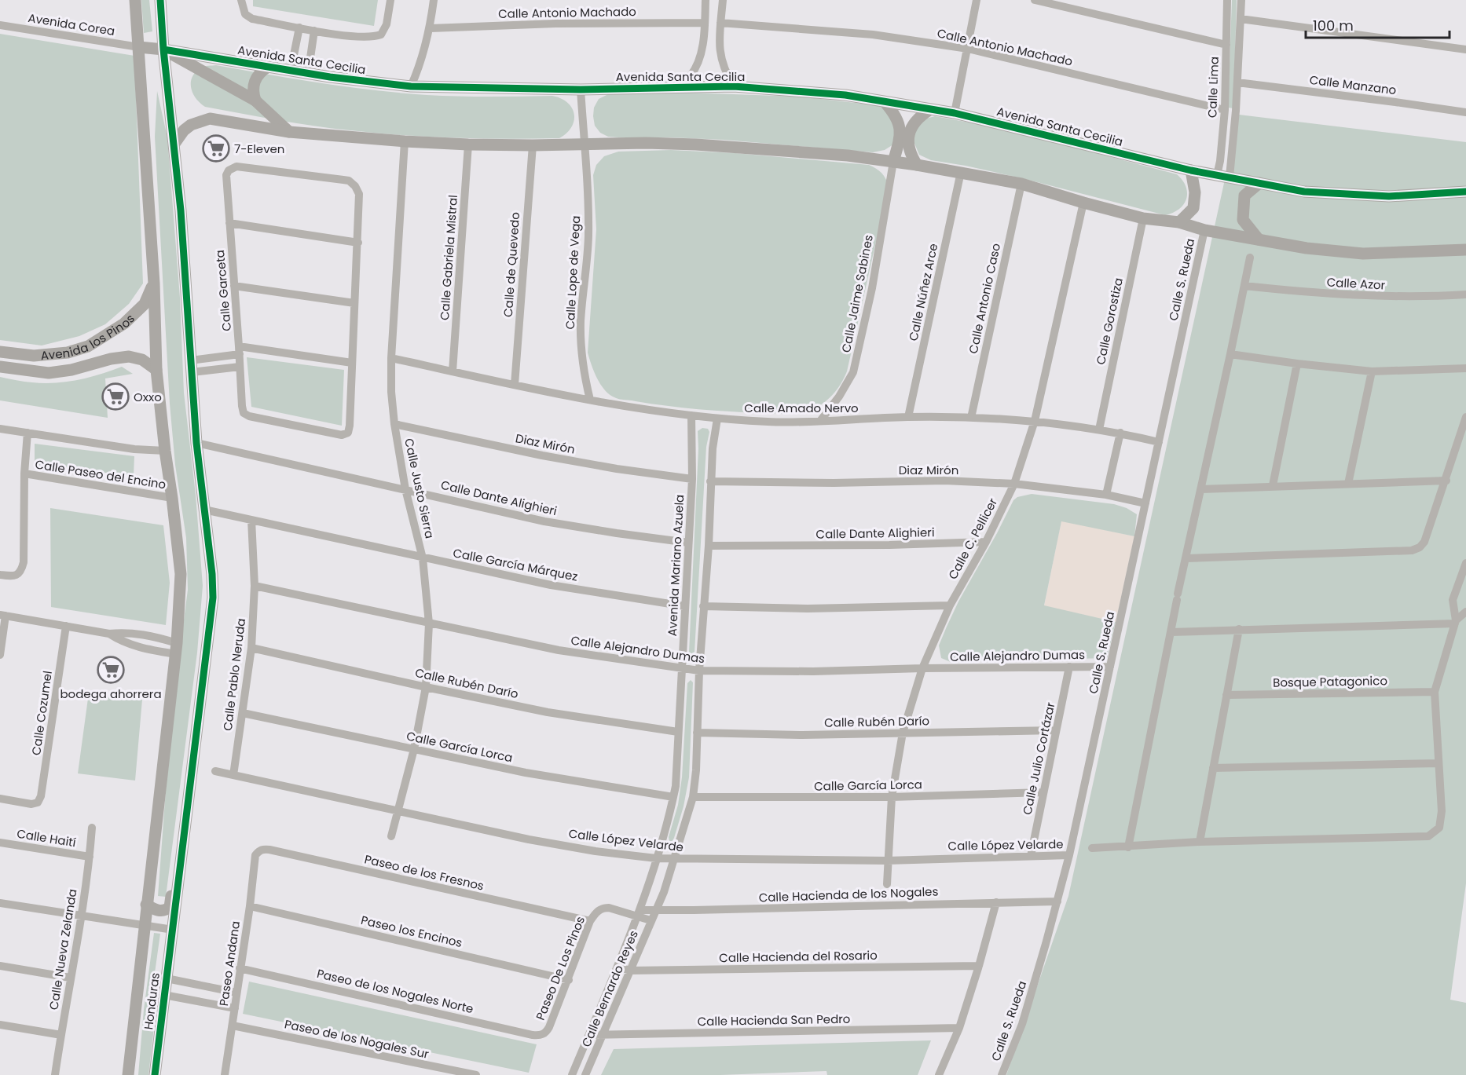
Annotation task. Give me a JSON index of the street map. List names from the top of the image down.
{
  "streets": {
    "street": [
      "Calle Antonio Machado",
      "Avenida Corea",
      "Avenida Santa Cecilia",
      "Calle Manzano",
      "Calle Lima",
      "Calle Gabriela Mistral",
      "Calle de Quevedo",
      "Calle Lope de Vega",
      "Calle S. Rueda",
      "Calle Azor",
      "Calle Garceta",
      "Calle Núñez Arce",
      "Calle Jaime Sabines",
      "Calle Antonio Caso",
      "Calle Gorostiza",
      "Avenida los Pinos",
      "Calle Amado Nervo",
      "Diaz Mirón",
      "Calle Paseo del Encino",
      "Calle Justo Sierra",
      "Calle Dante Alighieri",
      "Calle C. Pellicer",
      "Calle García Márquez",
      "Avenida Mariano Azuela",
      "Calle Alejandro Dumas",
      "Calle Pablo Neruda",
      "Bosque Patagonico",
      "Calle Rubén Darío",
      "Calle Cozumel",
      "Calle García Lorca",
      "Calle Julio Cortázar",
      "Calle Haití",
      "Calle López Velarde",
      "Paseo de los Fresnos",
      "Calle Hacienda de los Nogales",
      "Paseo los Encinos",
      "Calle Nueva Zelanda",
      "Calle Hacienda del Rosario",
      "Paseo Andana",
      "Paseo De Los Pinos",
      "Calle Bernardo Reyes",
      "Paseo de los Nogales Norte",
      "Honduras",
      "Calle Hacienda San Pedro",
      "Paseo de los Nogales Sur"
    ]
  },
  "crossings": [
    ["Calle Antonio Machado", "Calle Lima"],
    ["Avenida Corea", "Avenida Santa Cecilia"],
    ["Avenida Corea", "Honduras"],
    ["Avenida Santa Cecilia", "Calle Lima"],
    ["Avenida Santa Cecilia", "Calle Lope de Vega"],
    ["Avenida Santa Cecilia", "Honduras"],
    ["Calle Manzano", "Calle Lima"],
    ["Calle Gabriela Mistral", "Calle Amado Nervo"],
    ["Calle de Quevedo", "Calle Amado Nervo"],
    ["Calle Lope de Vega", "Calle Amado Nervo"],
    ["Calle S. Rueda", "Calle Amado Nervo"],
    ["Calle S. Rueda", "Diaz Mirón"],
    ["Calle S. Rueda", "Calle Alejandro Dumas"],
    ["Calle S. Rueda", "Calle López Velarde"],
    ["Calle S. Rueda", "Calle Hacienda de los Nogales"],
    ["Calle Núñez Arce", "Calle Amado Nervo"],
    ["Calle Jaime Sabines", "Calle Amado Nervo"],
    ["Calle Antonio Caso", "Calle Amado Nervo"],
    ["Calle Gorostiza", "Calle Amado Nervo"],
    ["Avenida los Pinos", "Honduras"],
    ["Calle Amado Nervo", "Calle Justo Sierra"],
    ["Calle Amado Nervo", "Calle C. Pellicer"],
    ["Calle Amado Nervo", "Avenida Mariano Azuela"],
    ["Diaz Mirón", "Calle Justo Sierra"],
    ["Diaz Mirón", "Calle C. Pellicer"],
    ["Diaz Mirón", "Avenida Mariano Azuela"],
    ["Calle Paseo del Encino", "Honduras"],
    ["Calle Justo Sierra", "Calle Dante Alighieri"],
    ["Calle Justo Sierra", "Calle García Márquez"],
    ["Calle Justo Sierra", "Calle Alejandro Dumas"],
    ["Calle Justo Sierra", "Calle Rubén Darío"],
    ["Calle Justo Sierra", "Calle García Lorca"],
    ["Calle Justo Sierra", "Calle López Velarde"],
    ["Calle Dante Alighieri", "Calle C. Pellicer"],
    ["Calle Dante Alighieri", "Avenida Mariano Azuela"],
    ["Calle C. Pellicer", "Calle Alejandro Dumas"],
    ["Calle C. Pellicer", "Calle Rubén Darío"],
    ["Calle C. Pellicer", "Calle García Lorca"],
    ["Calle C. Pellicer", "Calle López Velarde"],
    ["Calle García Márquez", "Avenida Mariano Azuela"],
    ["Calle García Márquez", "Calle Pablo Neruda"],
    ["Avenida Mariano Azuela", "Calle Alejandro Dumas"],
    ["Avenida Mariano Azuela", "Calle Rubén Darío"],
    ["Avenida Mariano Azuela", "Calle García Lorca"],
    ["Avenida Mariano Azuela", "Calle López Velarde"],
    ["Avenida Mariano Azuela", "Calle Hacienda de los Nogales"],
    ["Avenida Mariano Azuela", "Paseo De Los Pinos"],
    ["Avenida Mariano Azuela", "Calle Bernardo Reyes"],
    ["Calle Alejandro Dumas", "Calle Pablo Neruda"],
    ["Calle Alejandro Dumas", "Calle Julio Cortázar"],
    ["Calle Pablo Neruda", "Calle Rubén Darío"],
    ["Calle Pablo Neruda", "Calle García Lorca"],
    ["Calle Pablo Neruda", "Calle López Velarde"],
    ["Calle Rubén Darío", "Calle Julio Cortázar"],
    ["Calle García Lorca", "Calle Julio Cortázar"],
    ["Calle Julio Cortázar", "Calle López Velarde"],
    ["Calle Haití", "Calle Nueva Zelanda"],
    ["Paseo de los Fresnos", "Paseo Andana"],
    ["Paseo de los Fresnos", "Paseo De Los Pinos"],
    ["Calle Hacienda de los Nogales", "Paseo De Los Pinos"],
    ["Calle Hacienda de los Nogales", "Calle Bernardo Reyes"],
    ["Paseo los Encinos", "Paseo Andana"],
    ["Paseo los Encinos", "Paseo De Los Pinos"],
    ["Calle Hacienda del Rosario", "Calle Bernardo Reyes"],
    ["Paseo Andana", "Paseo de los Nogales Norte"],
    ["Paseo Andana", "Paseo de los Nogales Sur"],
    ["Paseo De Los Pinos", "Calle Bernardo Reyes"],
    ["Paseo De Los Pinos", "Paseo de los Nogales Norte"],
    ["Calle Bernardo Reyes", "Calle Hacienda San Pedro"]
  ],
  "places": {
    "supermarket": ["7-Eleven", "Oxxo", "bodega ahorrera"]
  },
  "scale_bar": "100 m"
}
